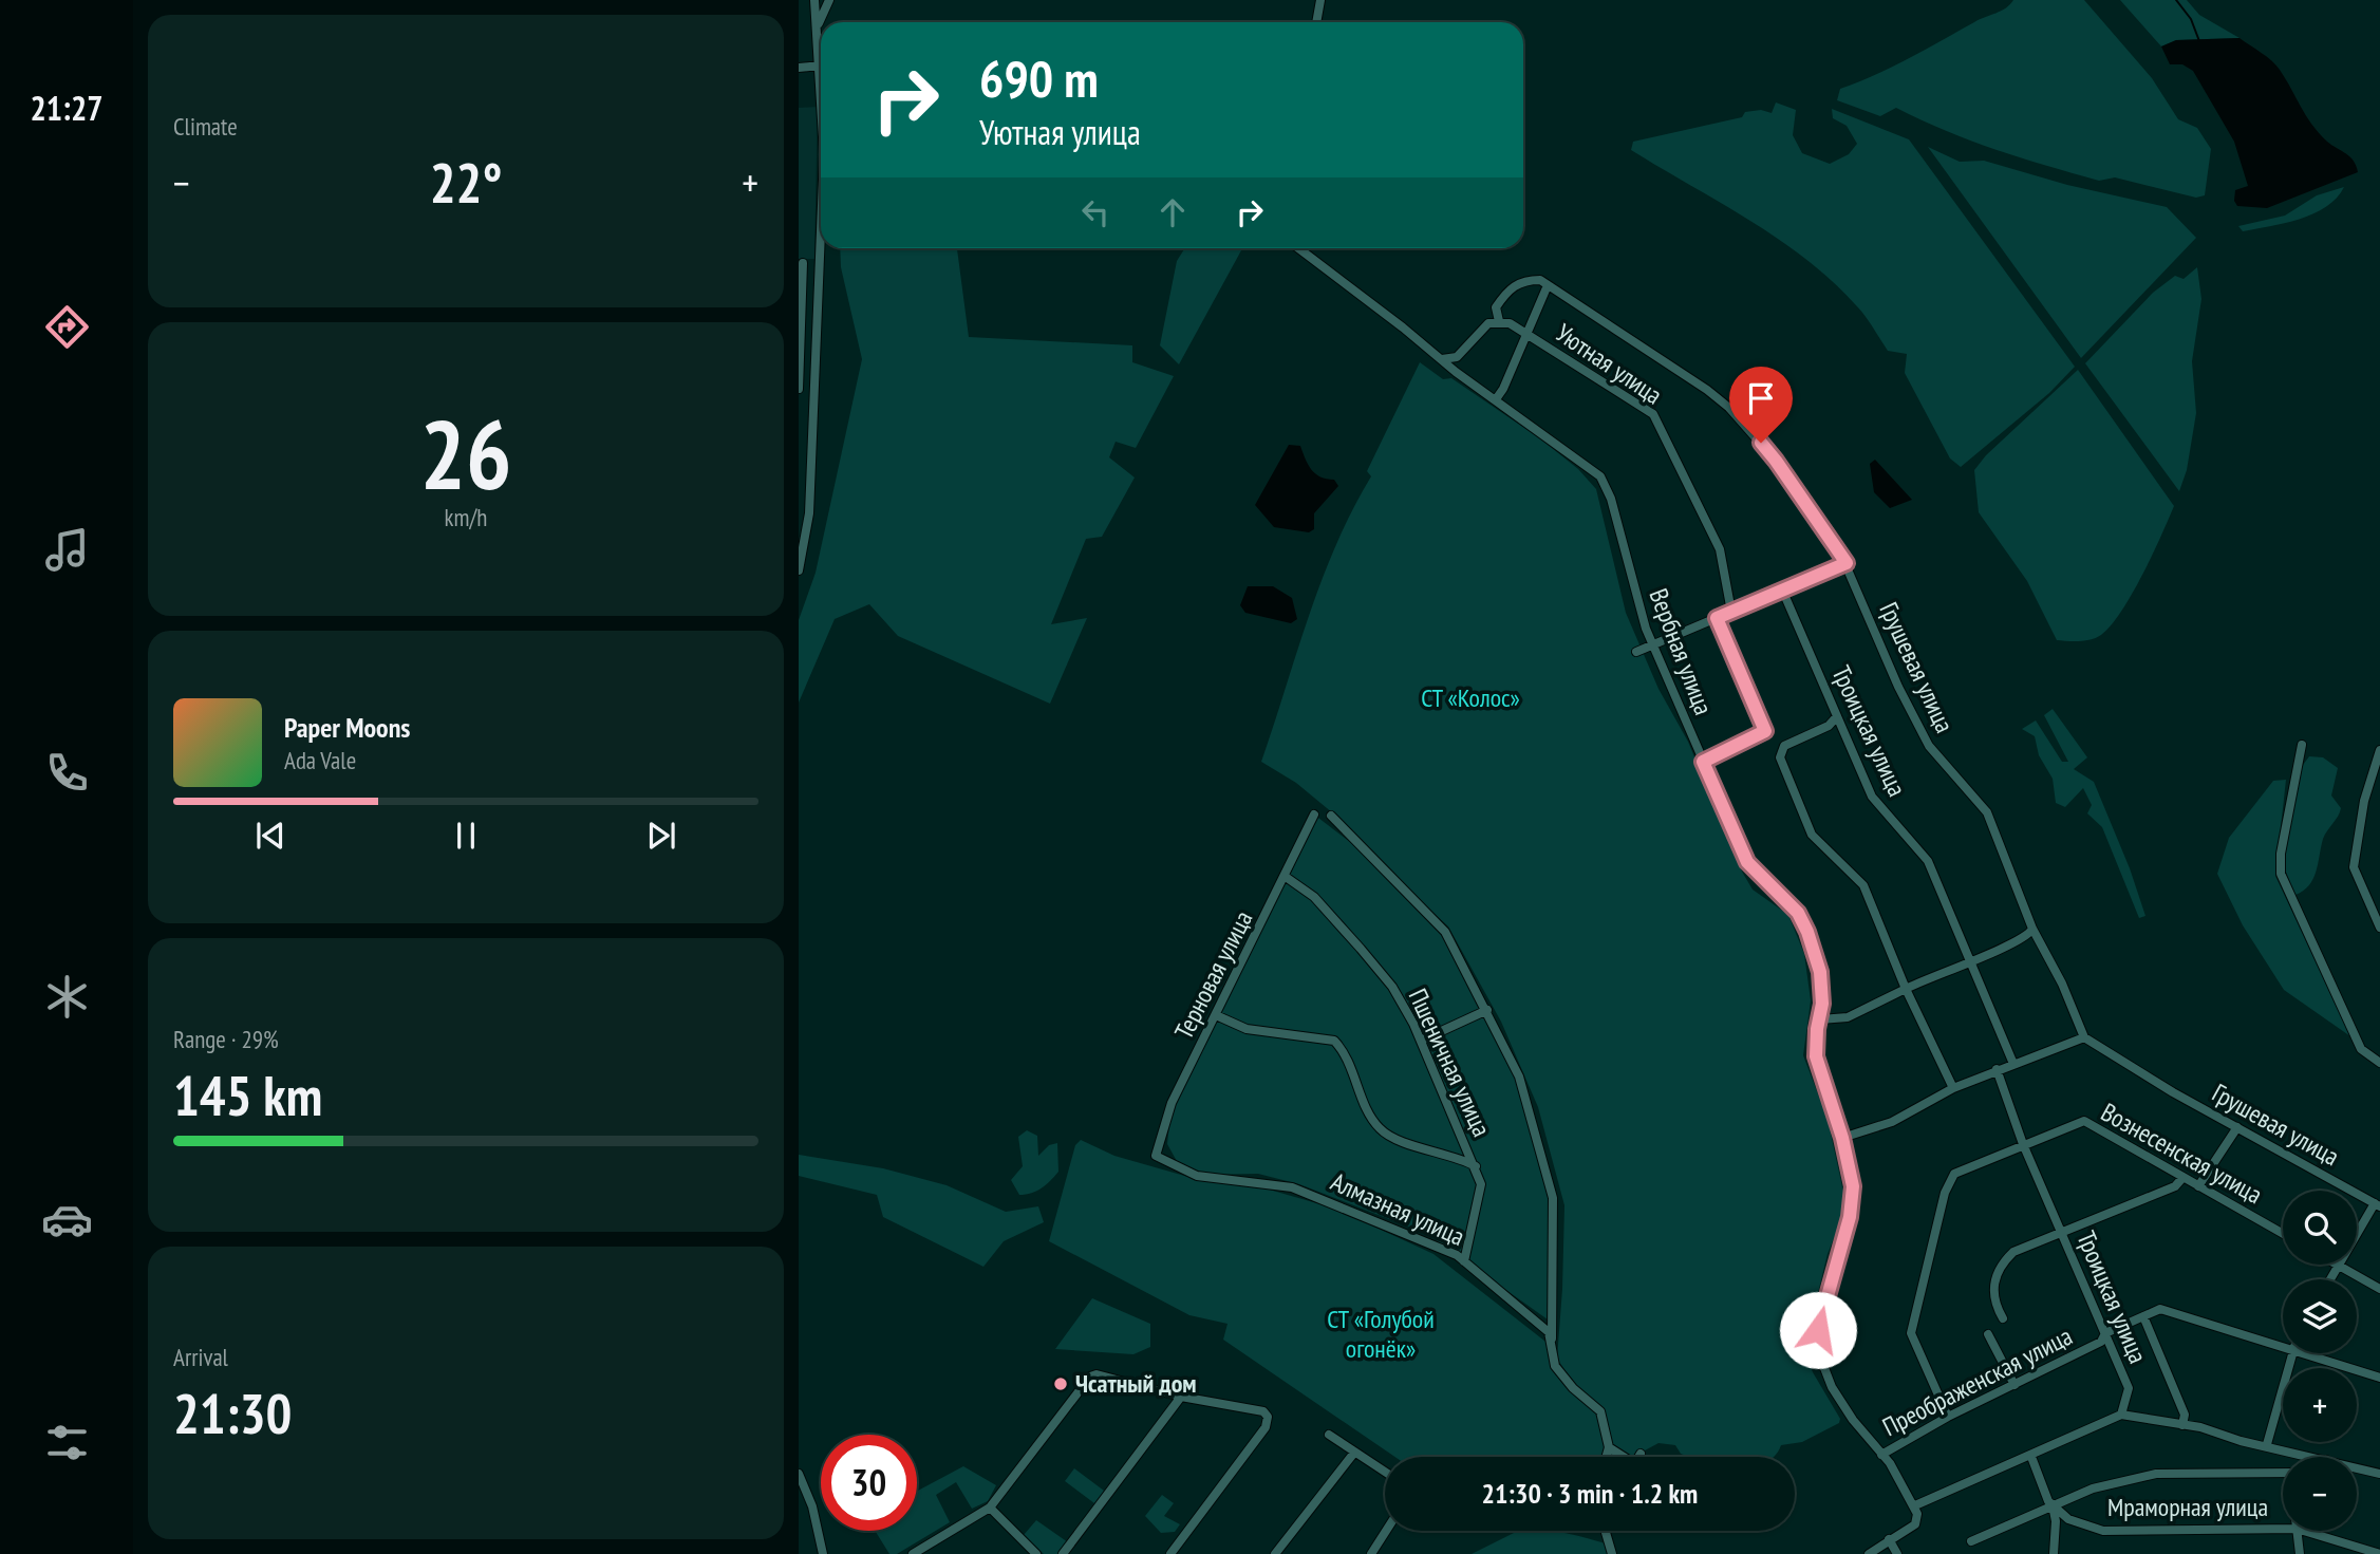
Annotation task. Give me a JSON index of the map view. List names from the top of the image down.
{
  "streets": {
    "street": [
      "Уютная улица",
      "Вербная улица",
      "Грушевая улица",
      "Троицкая улица",
      "Терновая улица",
      "Пшеничная улица",
      "Вознесенская улица",
      "Алмазная улица",
      "Преображенская улица",
      "Мраморная улица"
    ]
  },
  "crossings": [
    ["Вербная улица", "Преображенская улица"],
    ["Троицкая улица", "Вознесенская улица"],
    ["Троицкая улица", "Преображенская улица"],
    ["Терновая улица", "Пшеничная улица"],
    ["Терновая улица", "Алмазная улица"],
    ["Пшеничная улица", "Алмазная улица"],
    ["Вознесенская улица", "Преображенская улица"]
  ],
  "parks": ["СТ «Колос»", "СТ «Голубой огонёк»"],
  "places": ["Чсатный дом"],
  "page": {
    "tabs": "21:27",
    "tile": [
      "Climate",
      ["26", "km/h"],
      ["Range · 29%", "145 km"],
      ["Arrival", "21:30"]
    ],
    "turn": ["690 m", "Уютная улица"],
    "heat": ["−", "22°", "+"],
    "song": ["Paper Moons", "Ada Vale"],
    "map_buttons": ["+", "−"],
    "limit": "30",
    "trip": "21:30 · 3 min · 1.2 km"
  }
}
